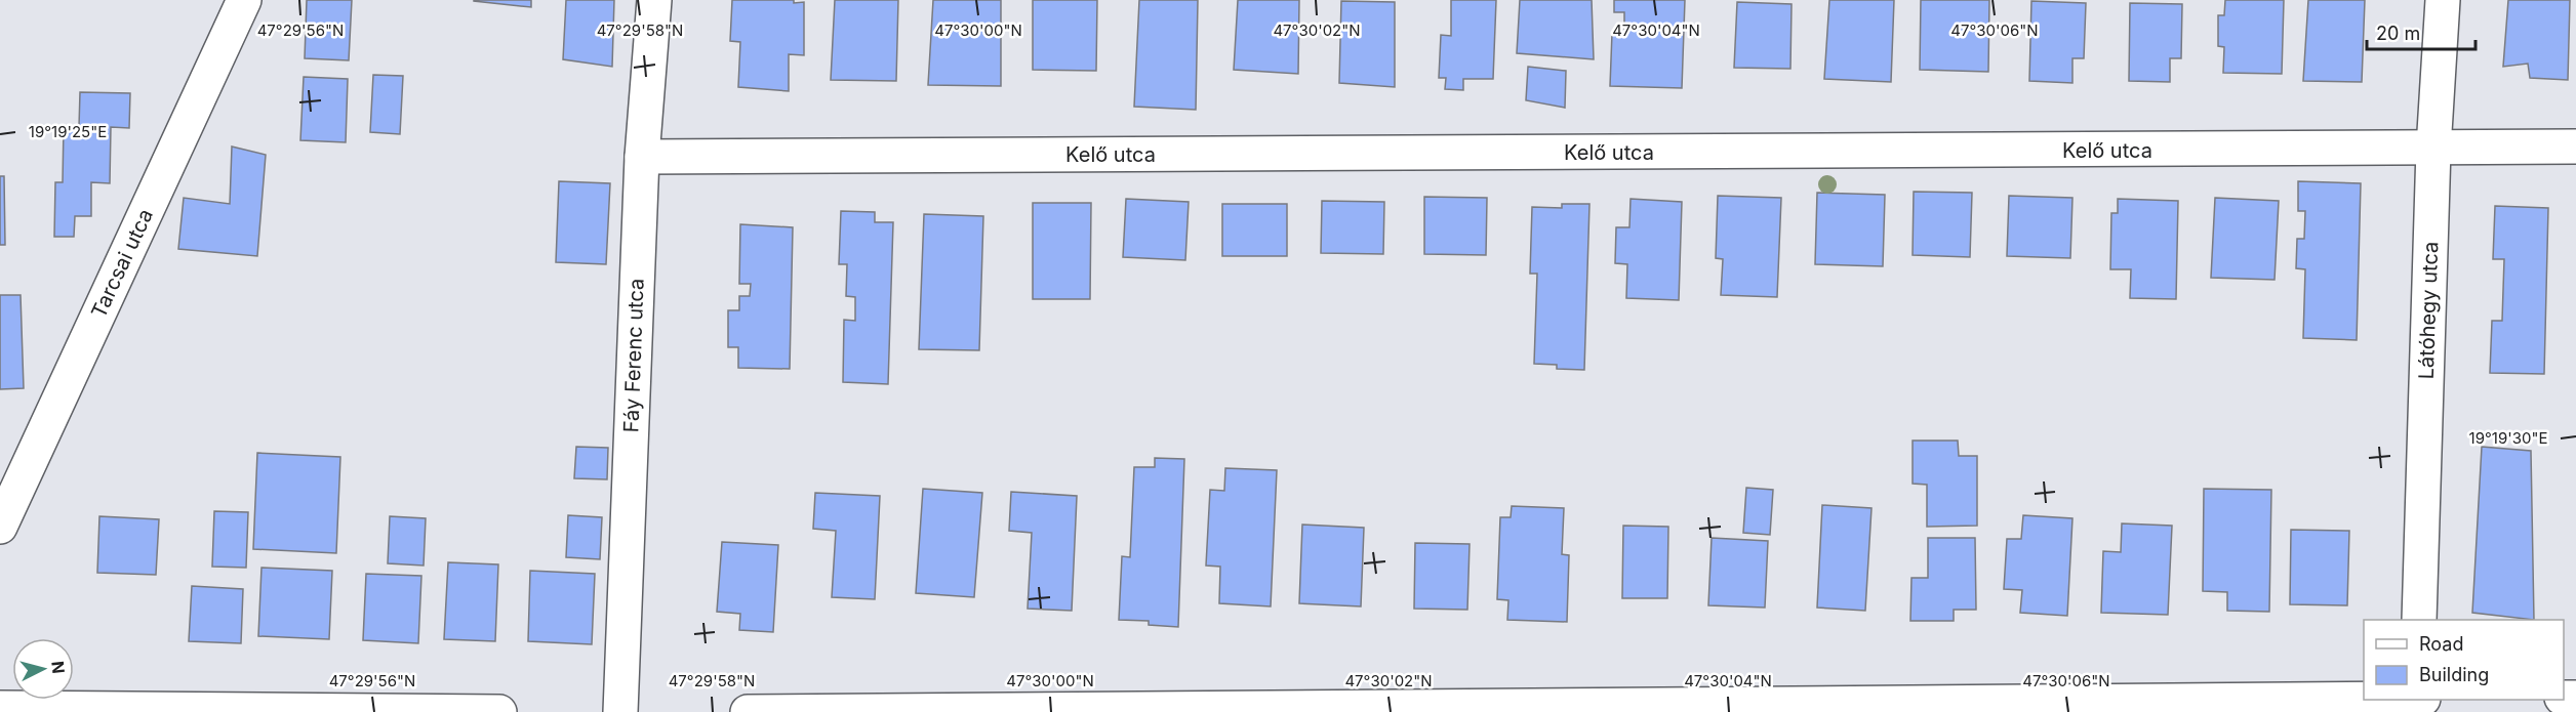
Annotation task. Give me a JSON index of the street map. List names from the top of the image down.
{
  "streets": {
    "street": [
      "Kelő utca",
      "Tarcsai utca",
      "Látóhegy utca",
      "Fáy Ferenc utca"
    ]
  },
  "crossings": [
    ["Kelő utca", "Látóhegy utca"],
    ["Kelő utca", "Fáy Ferenc utca"]
  ],
  "legend": ["Road", "Building"],
  "scale_bar": "20 m",
  "north": "right",
  "coordinates": [
    "47°29'56\"N",
    "47°29'58\"N",
    "47°30'00\"N",
    "47°30'02\"N",
    "47°30'04\"N",
    "47°30'06\"N",
    "19°19'25\"E",
    "19°19'30\"E"
  ]
}
